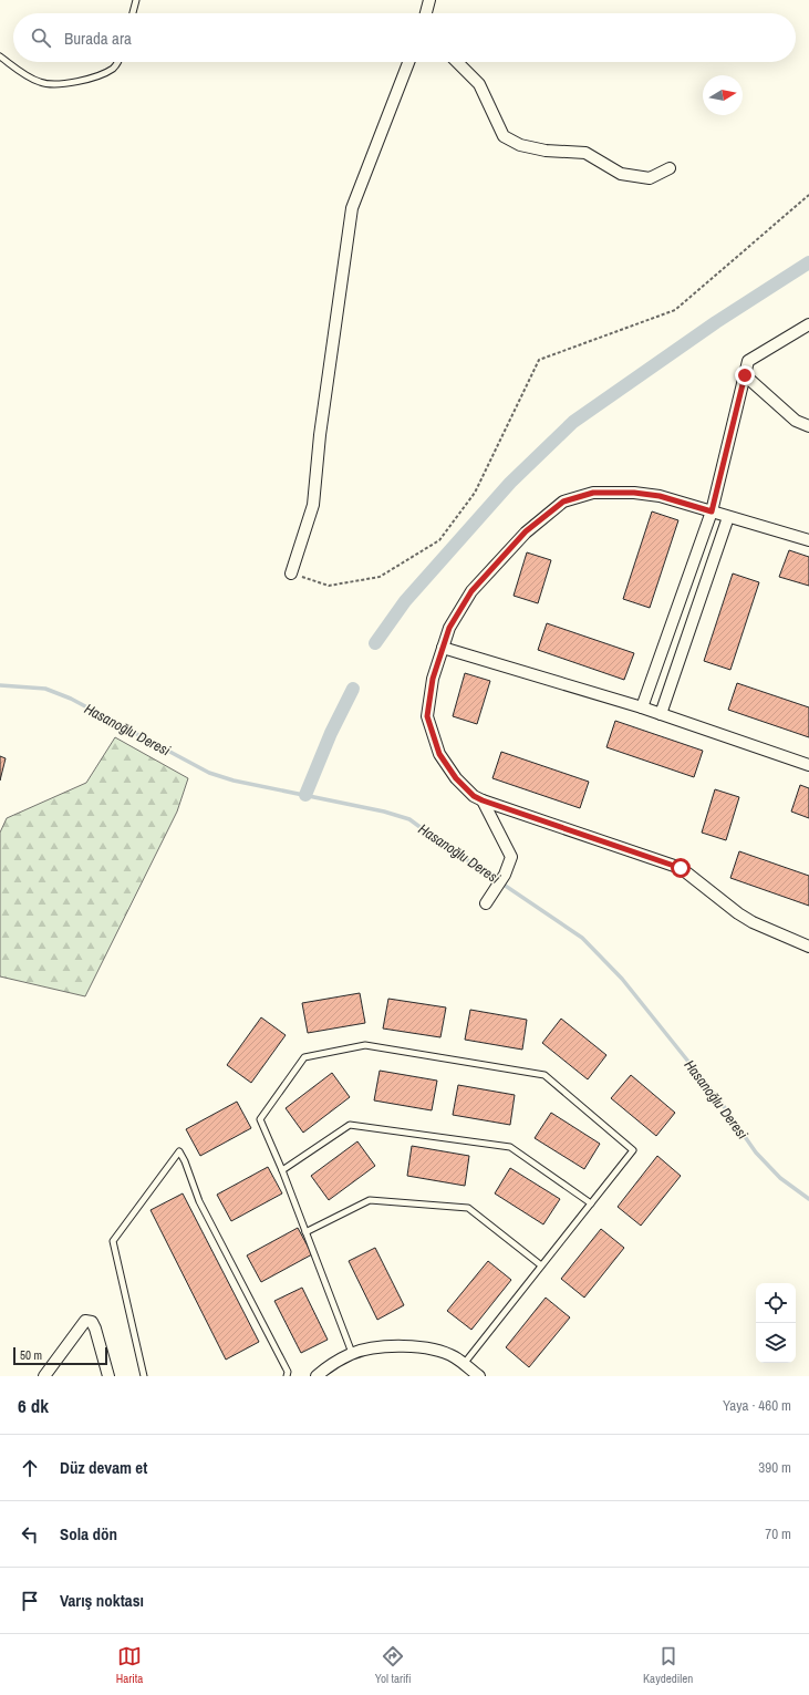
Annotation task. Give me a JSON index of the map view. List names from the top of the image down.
{
  "water": ["Hasanoğlu Deresi"],
  "scale_bar": "50 m",
  "north": "right",
  "page": {
    "search": "Burada ara",
    "scale": "50 m",
    "heading": ["6 dk", "Yaya · 460 m"],
    "list": [
      ["Düz devam et", "390 m"],
      ["Sola dön", "70 m"],
      "Varış noktası"
    ],
    "nav": ["Harita", "Yol tarifi", "Kaydedilen"]
  }
}
